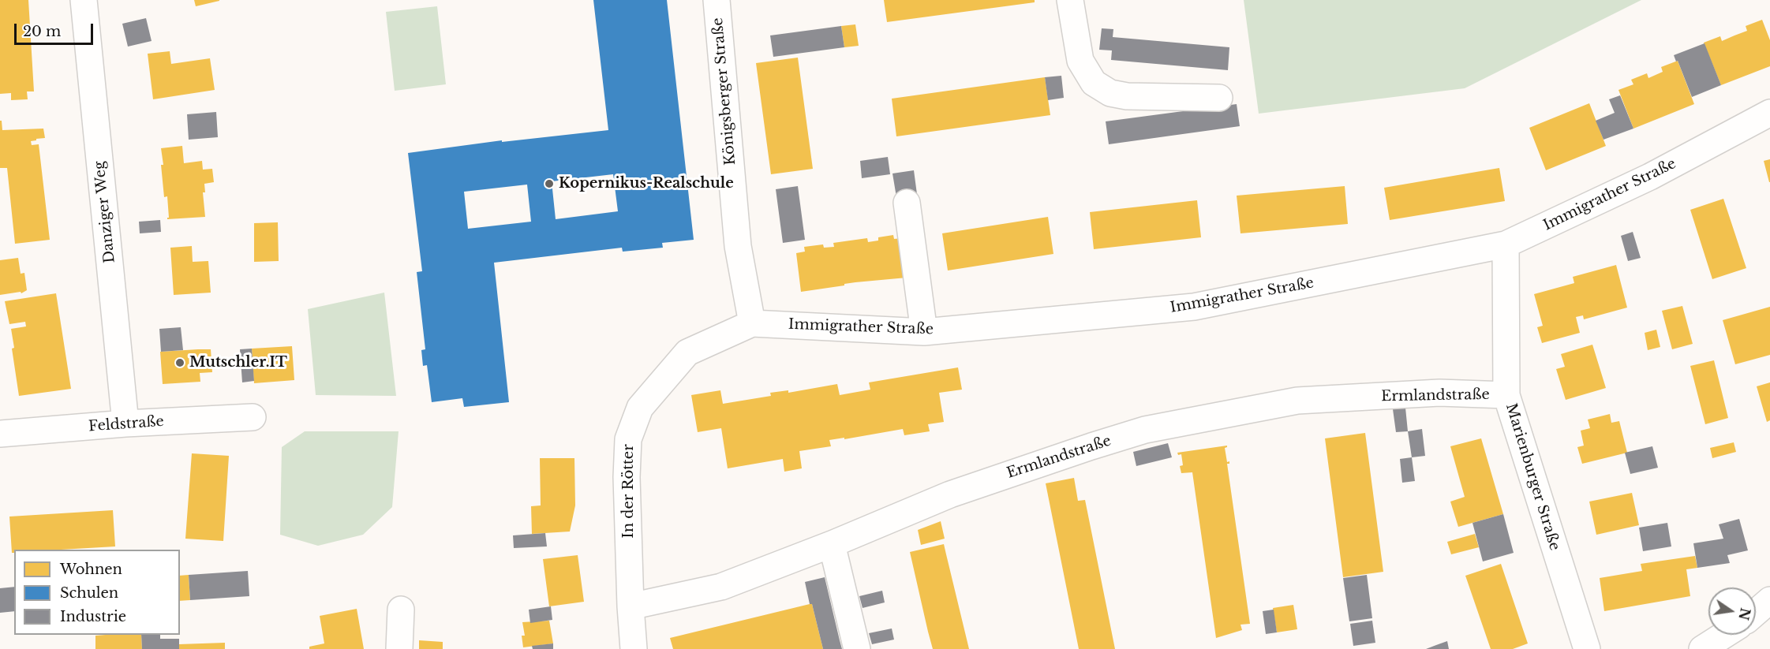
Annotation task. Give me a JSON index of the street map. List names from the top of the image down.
{
  "streets": {
    "street": [
      "Königsberger Straße",
      "Immigrather Straße",
      "Danziger Weg",
      "Ermlandstraße",
      "Feldstraße",
      "Marienburger Straße",
      "In der Rötter"
    ]
  },
  "crossings": [
    ["Königsberger Straße", "Immigrather Straße"],
    ["Immigrather Straße", "Marienburger Straße"],
    ["Immigrather Straße", "In der Rötter"],
    ["Danziger Weg", "Feldstraße"],
    ["Ermlandstraße", "Marienburger Straße"],
    ["Ermlandstraße", "In der Rötter"]
  ],
  "places": ["Kopernikus-Realschule", "Mutschler.IT"],
  "legend": ["Wohnen", "Schulen", "Industrie"],
  "scale_bar": "20 m",
  "north": "right"
}
